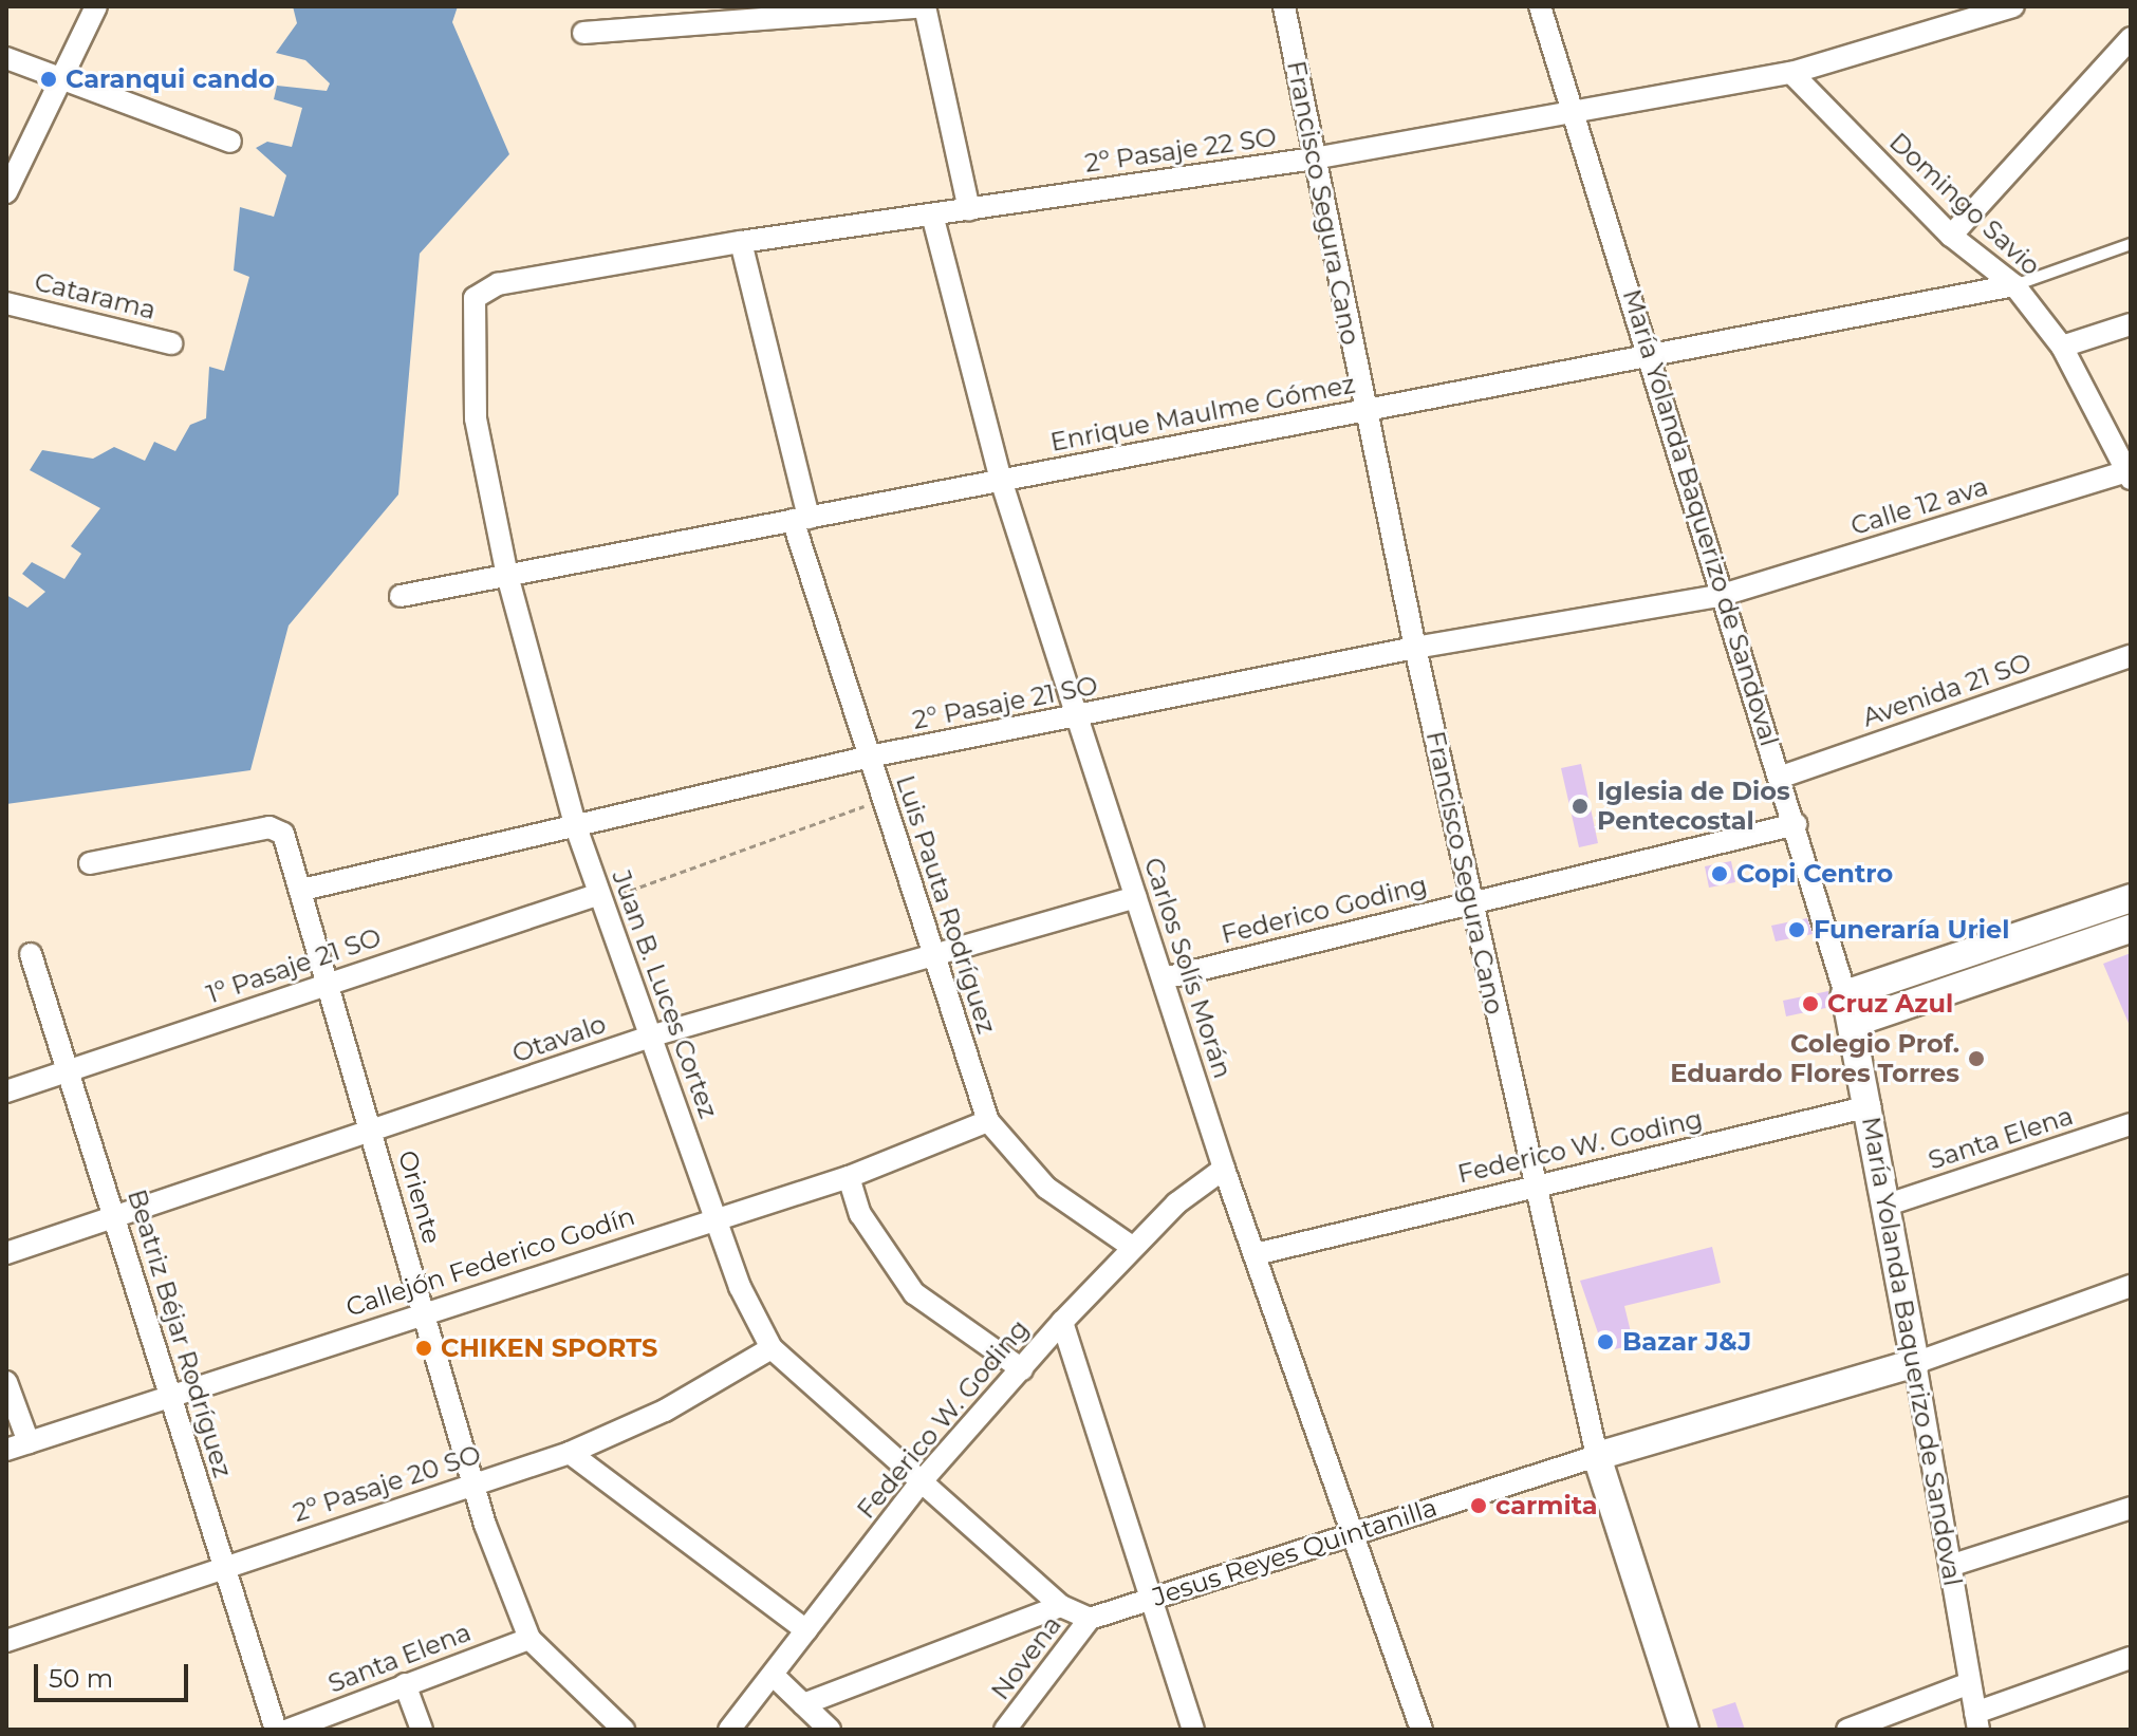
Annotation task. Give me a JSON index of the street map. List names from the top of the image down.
{
  "streets": {
    "street": [
      "2º Pasaje 22 SO",
      "Francisco Segura Cano",
      "Domingo Savio",
      "Catarama",
      "Enrique Maulme Gómez",
      "Calle 12 ava",
      "María Yolanda Baquerizo de Sandoval",
      "Avenida 21 SO",
      "2° Pasaje 21 SO",
      "Luis Pauta Rodríguez",
      "Federico Goding",
      "1º Pasaje 21 SO",
      "Carlos Solís Morán",
      "Juan B. Luces Cortez",
      "Otavalo",
      "Santa Elena",
      "Federico W. Goding",
      "Oriente",
      "Callejón Federico Godín",
      "Beatriz Béjar Rodríguez",
      "2º Pasaje 20 SO",
      "Jesus Reyes Quintanilla",
      "Novena"
    ]
  },
  "crossings": [
    ["2º Pasaje 22 SO", "Francisco Segura Cano"],
    ["2º Pasaje 22 SO", "Domingo Savio"],
    ["2º Pasaje 22 SO", "María Yolanda Baquerizo de Sandoval"],
    ["2º Pasaje 22 SO", "Luis Pauta Rodríguez"],
    ["2º Pasaje 22 SO", "Carlos Solís Morán"],
    ["2º Pasaje 22 SO", "Juan B. Luces Cortez"],
    ["Francisco Segura Cano", "Enrique Maulme Gómez"],
    ["Francisco Segura Cano", "2° Pasaje 21 SO"],
    ["Francisco Segura Cano", "Federico Goding"],
    ["Francisco Segura Cano", "Federico W. Goding"],
    ["Francisco Segura Cano", "Jesus Reyes Quintanilla"],
    ["Domingo Savio", "Enrique Maulme Gómez"],
    ["Domingo Savio", "Calle 12 ava"],
    ["Enrique Maulme Gómez", "María Yolanda Baquerizo de Sandoval"],
    ["Enrique Maulme Gómez", "Luis Pauta Rodríguez"],
    ["Enrique Maulme Gómez", "Carlos Solís Morán"],
    ["Enrique Maulme Gómez", "Juan B. Luces Cortez"],
    ["Calle 12 ava", "María Yolanda Baquerizo de Sandoval"],
    ["Calle 12 ava", "2° Pasaje 21 SO"],
    ["María Yolanda Baquerizo de Sandoval", "Avenida 21 SO"],
    ["María Yolanda Baquerizo de Sandoval", "2° Pasaje 21 SO"],
    ["María Yolanda Baquerizo de Sandoval", "Federico Goding"],
    ["María Yolanda Baquerizo de Sandoval", "Santa Elena"],
    ["María Yolanda Baquerizo de Sandoval", "Federico W. Goding"],
    ["María Yolanda Baquerizo de Sandoval", "Jesus Reyes Quintanilla"],
    ["2° Pasaje 21 SO", "Luis Pauta Rodríguez"],
    ["2° Pasaje 21 SO", "Carlos Solís Morán"],
    ["2° Pasaje 21 SO", "Juan B. Luces Cortez"],
    ["2° Pasaje 21 SO", "Oriente"],
    ["Luis Pauta Rodríguez", "Otavalo"],
    ["Luis Pauta Rodríguez", "Federico W. Goding"],
    ["Luis Pauta Rodríguez", "Callejón Federico Godín"],
    ["Federico Goding", "Carlos Solís Morán"],
    ["1º Pasaje 21 SO", "Juan B. Luces Cortez"],
    ["1º Pasaje 21 SO", "Oriente"],
    ["1º Pasaje 21 SO", "Beatriz Béjar Rodríguez"],
    ["Carlos Solís Morán", "Otavalo"],
    ["Carlos Solís Morán", "Federico W. Goding"],
    ["Carlos Solís Morán", "Jesus Reyes Quintanilla"],
    ["Juan B. Luces Cortez", "Otavalo"],
    ["Juan B. Luces Cortez", "Federico W. Goding"],
    ["Juan B. Luces Cortez", "Callejón Federico Godín"],
    ["Juan B. Luces Cortez", "2º Pasaje 20 SO"],
    ["Otavalo", "Oriente"],
    ["Otavalo", "Beatriz Béjar Rodríguez"],
    ["Santa Elena", "Oriente"],
    ["Oriente", "Callejón Federico Godín"],
    ["Oriente", "2º Pasaje 20 SO"],
    ["Callejón Federico Godín", "Beatriz Béjar Rodríguez"],
    ["Beatriz Béjar Rodríguez", "2º Pasaje 20 SO"],
    ["Jesus Reyes Quintanilla", "Novena"]
  ],
  "places": [
    "Caranqui cando",
    "Iglesia de Dios Pentecostal",
    "Copi Centro",
    "Funeraría Uriel",
    "Cruz Azul",
    "Colegio Prof. Eduardo Flores Torres",
    "Bazar J&J",
    "CHIKEN SPORTS",
    "carmita"
  ],
  "scale_bar": "50 m"
}
